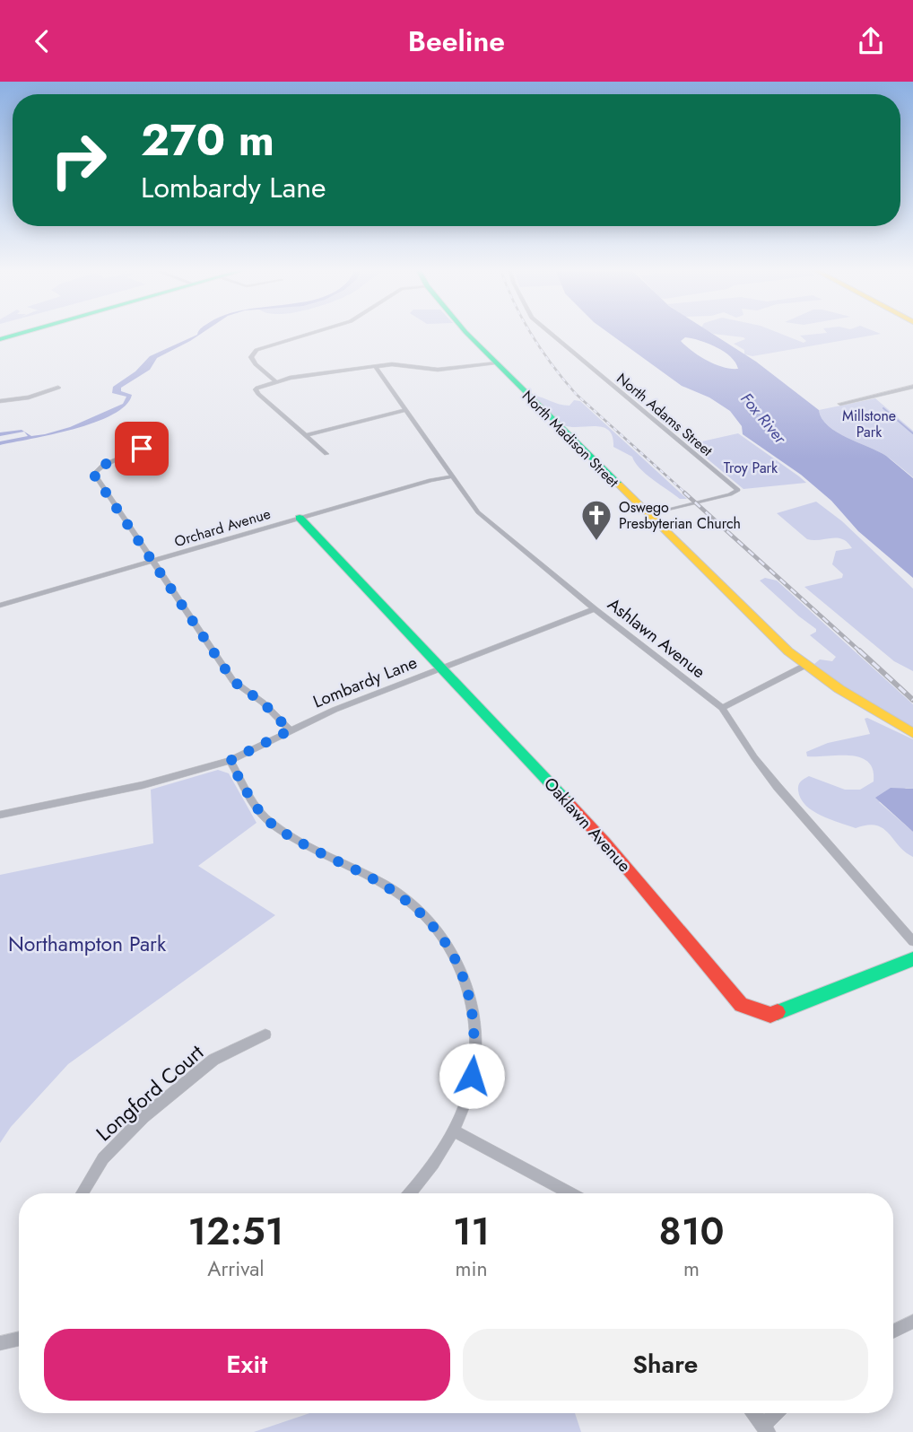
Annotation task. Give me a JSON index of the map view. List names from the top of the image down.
{
  "streets": {
    "street": [
      "North Adams Street",
      "North Madison Street",
      "Orchard Avenue",
      "Ashlawn Avenue",
      "Lombardy Lane",
      "Oaklawn Avenue",
      "Longford Court"
    ]
  },
  "crossings": [
    ["North Adams Street", "North Madison Street"],
    ["Orchard Avenue", "Ashlawn Avenue"],
    ["Orchard Avenue", "Oaklawn Avenue"],
    ["Ashlawn Avenue", "Lombardy Lane"],
    ["Lombardy Lane", "Oaklawn Avenue"]
  ],
  "water": ["Fox River"],
  "parks": ["Millstone Park", "Troy Park", "Northampton Park"],
  "places": {
    "church": ["Oswego Presbyterian Church"]
  },
  "page": {
    "header": "Beeline",
    "turn": ["270 m", "Lombardy Lane"],
    "eta": [
      "12:51",
      "Arrival",
      "11",
      "min",
      "810",
      "m"
    ],
    "buttons": ["Exit", "Share"]
  }
}
